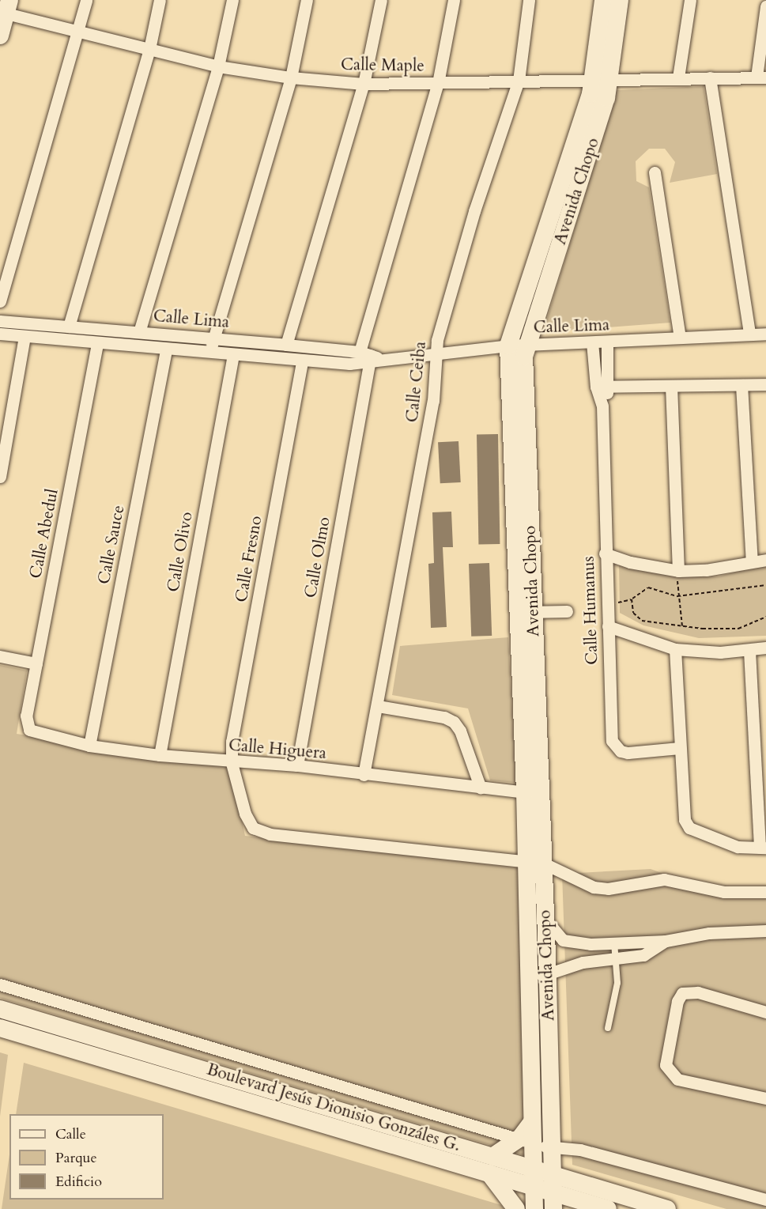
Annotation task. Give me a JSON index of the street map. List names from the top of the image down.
{
  "streets": {
    "street": [
      "Calle Maple",
      "Avenida Chopo",
      "Calle Lima",
      "Calle Ceiba",
      "Calle Abedul",
      "Calle Sauce",
      "Calle Olivo",
      "Calle Olmo",
      "Calle Fresno",
      "Calle Humanus",
      "Calle Higuera",
      "Boulevard Jesús Dionisio Gonzáles G."
    ]
  },
  "crossings": [
    ["Calle Maple", "Avenida Chopo"],
    ["Calle Maple", "Calle Ceiba"],
    ["Calle Maple", "Calle Olmo"],
    ["Avenida Chopo", "Calle Lima"],
    ["Avenida Chopo", "Calle Fresno"],
    ["Avenida Chopo", "Calle Higuera"],
    ["Avenida Chopo", "Boulevard Jesús Dionisio Gonzáles G."],
    ["Calle Lima", "Calle Ceiba"],
    ["Calle Lima", "Calle Abedul"],
    ["Calle Lima", "Calle Sauce"],
    ["Calle Lima", "Calle Olivo"],
    ["Calle Lima", "Calle Olmo"],
    ["Calle Lima", "Calle Fresno"],
    ["Calle Lima", "Calle Humanus"],
    ["Calle Ceiba", "Calle Higuera"],
    ["Calle Abedul", "Calle Higuera"],
    ["Calle Sauce", "Calle Higuera"],
    ["Calle Olivo", "Calle Higuera"],
    ["Calle Olmo", "Calle Higuera"],
    ["Calle Fresno", "Calle Higuera"]
  ],
  "legend": ["Calle", "Parque", "Edificio"]
}
